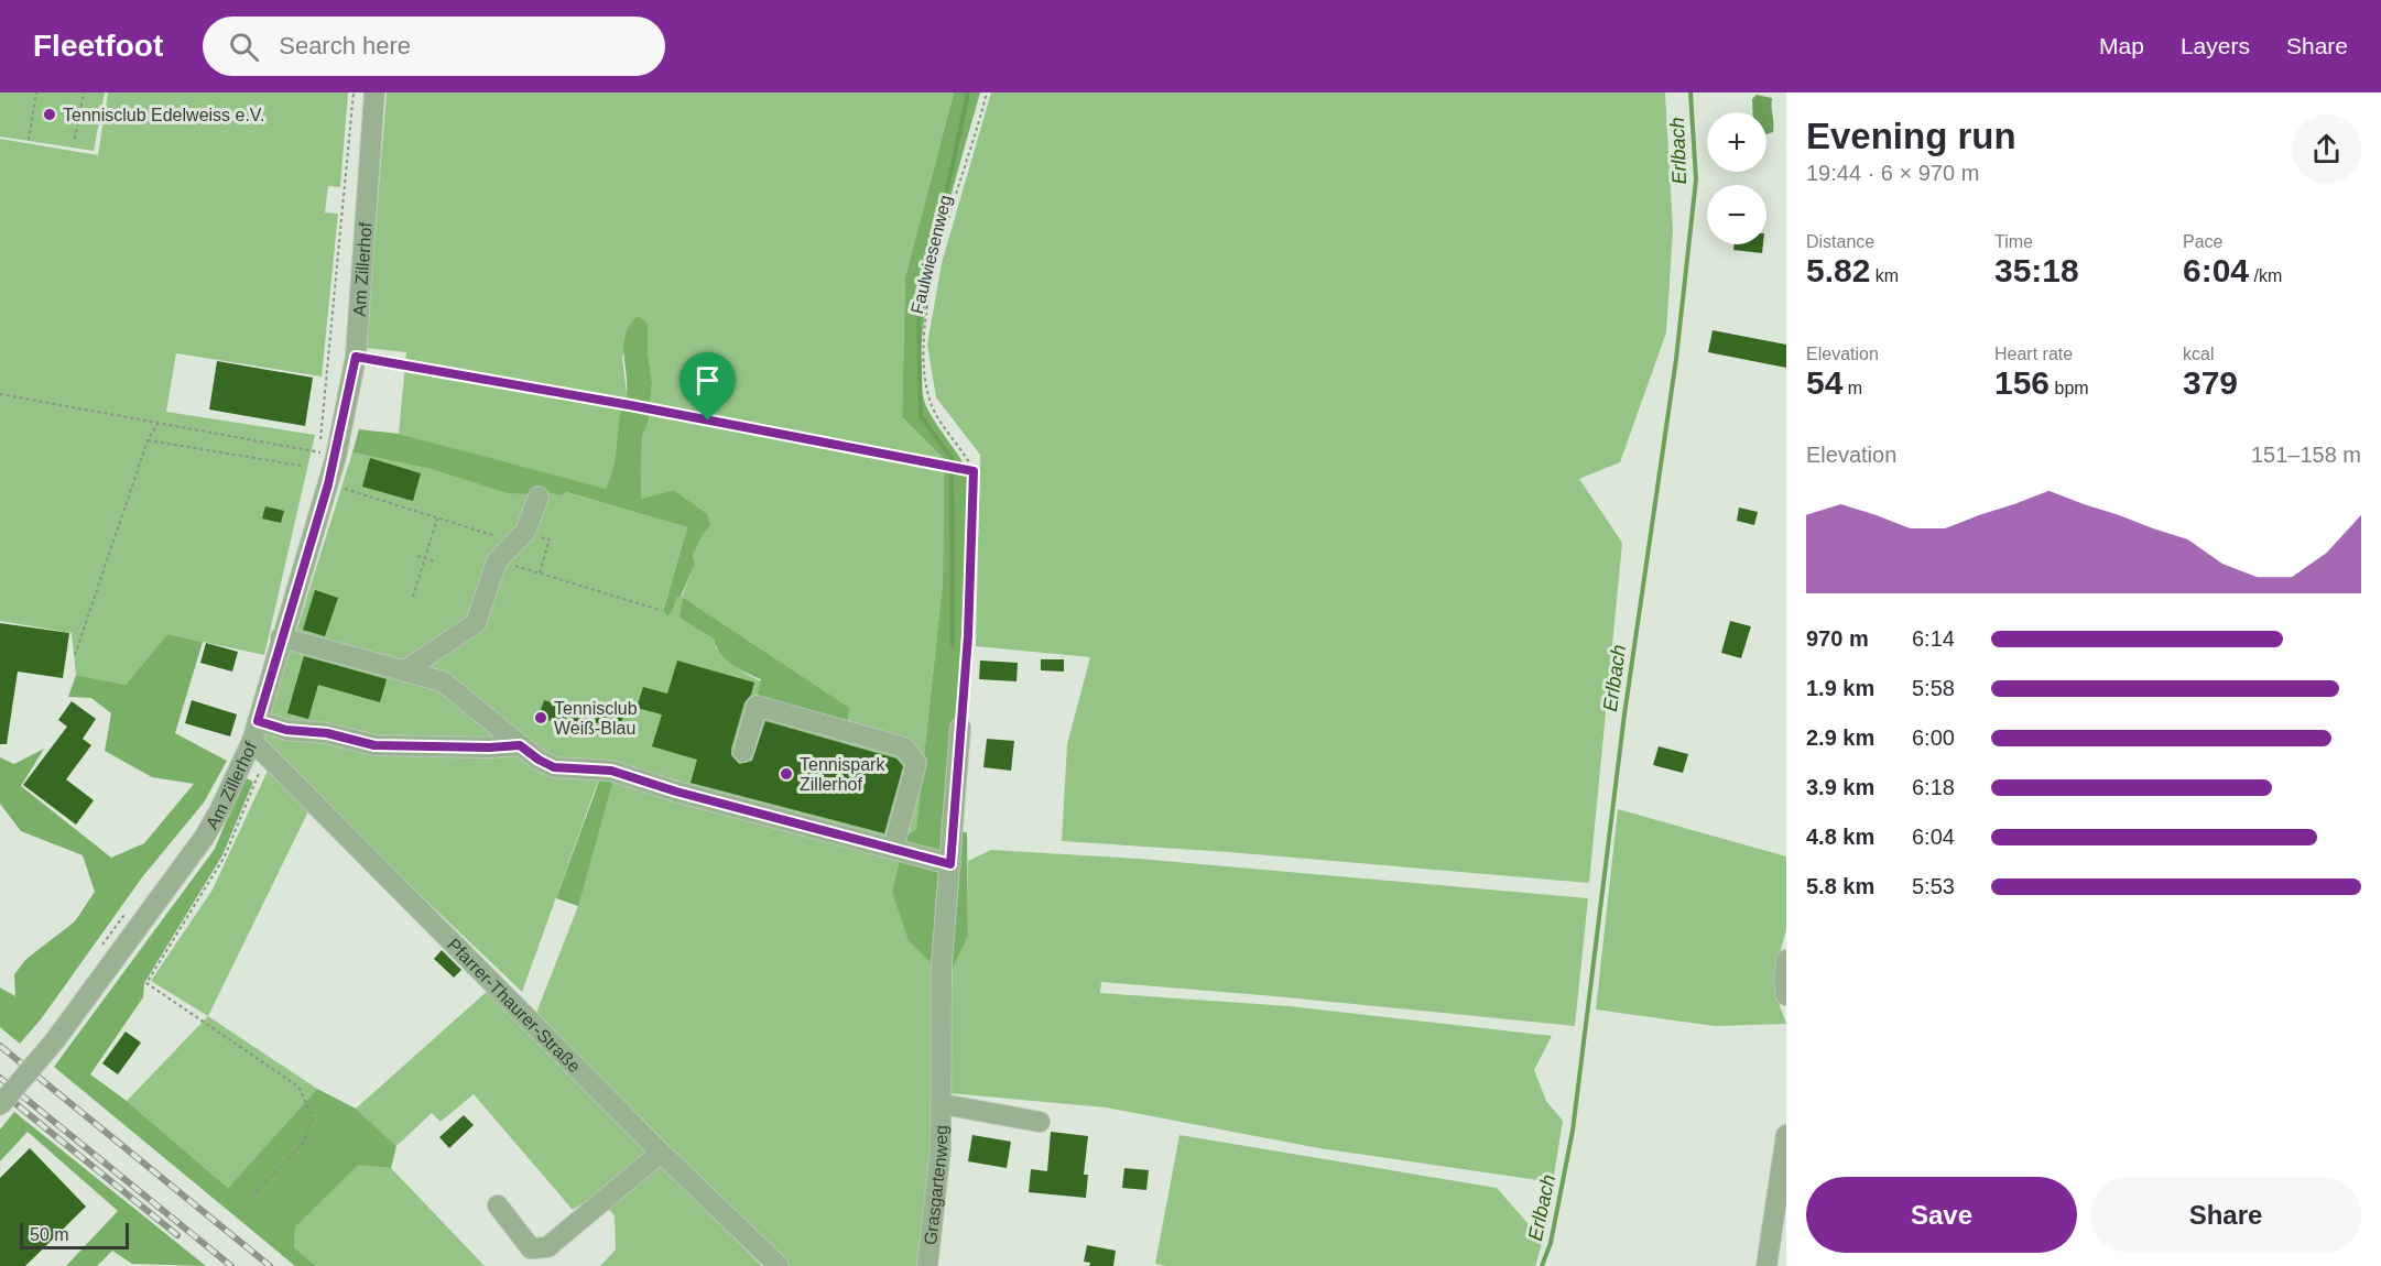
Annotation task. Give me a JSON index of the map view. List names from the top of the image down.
{
  "streets": {
    "street": ["Am Zillerhof", "Pfarrer-Thaurer-Straße", "Grasgartenweg"],
    "path": ["Faulwiesenweg"]
  },
  "crossings": [
    ["Am Zillerhof", "Pfarrer-Thaurer-Straße"]
  ],
  "water": ["Erlbach"],
  "places": ["Tennisclub Edelweiss e.V.", "Tennisclub Weiß-Blau", "Tennispark Zillerhof"],
  "scale_bar": "50 m",
  "page": {
    "header": "Fleetfoot",
    "search": "Search here",
    "nav": ["Map", "Layers", "Share"],
    "heading": ["Evening run", "19:44 · 6 × 970 m"],
    "map_buttons": ["+", "−"],
    "stats": [
      ["Distance", "5.82 km"],
      ["Time", "35:18"],
      ["Pace", "6:04 /km"],
      ["Elevation", "54 m"],
      ["Heart rate", "156 bpm"],
      ["kcal", "379"]
    ],
    "chart": ["Elevation", "151–158 m"],
    "list": [
      {
        "name": "970 m",
        "note": "6:14"
      },
      {
        "name": "1.9 km",
        "note": "5:58"
      },
      {
        "name": "2.9 km",
        "note": "6:00"
      },
      {
        "name": "3.9 km",
        "note": "6:18"
      },
      {
        "name": "4.8 km",
        "note": "6:04"
      },
      {
        "name": "5.8 km",
        "note": "5:53"
      }
    ],
    "buttons": ["Save", "Share"],
    "scale": "50 m"
  }
}
